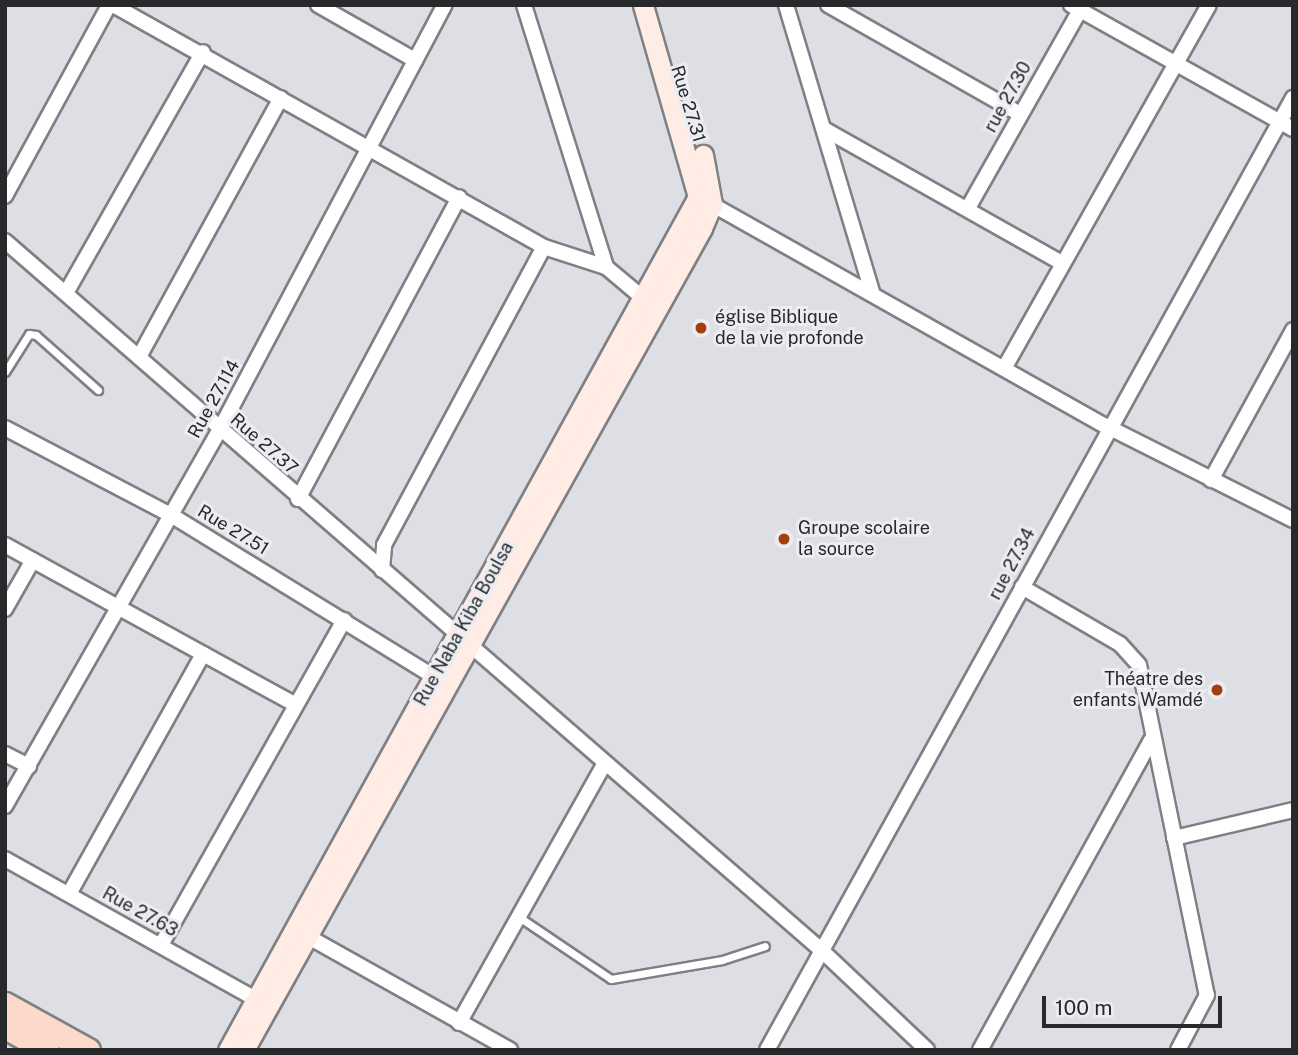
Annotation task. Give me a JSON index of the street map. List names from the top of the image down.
{
  "streets": {
    "street": [
      "rue 27.30",
      "Rue 27.31",
      "Rue 27.114",
      "Rue 27.37",
      "Rue 27.51",
      "rue 27.34",
      "Rue Naba Kiba Boulsa",
      "Rue 27.63"
    ]
  },
  "crossings": [
    ["Rue 27.31", "Rue Naba Kiba Boulsa"],
    ["Rue 27.114", "Rue 27.37"],
    ["Rue 27.114", "Rue 27.51"],
    ["Rue 27.37", "rue 27.34"],
    ["Rue 27.37", "Rue Naba Kiba Boulsa"],
    ["Rue 27.51", "Rue Naba Kiba Boulsa"],
    ["Rue Naba Kiba Boulsa", "Rue 27.63"]
  ],
  "places": ["église Biblique de la vie profonde", "Groupe scolaire la source", "Théatre des enfants Wamdé"],
  "scale_bar": "100 m"
}
